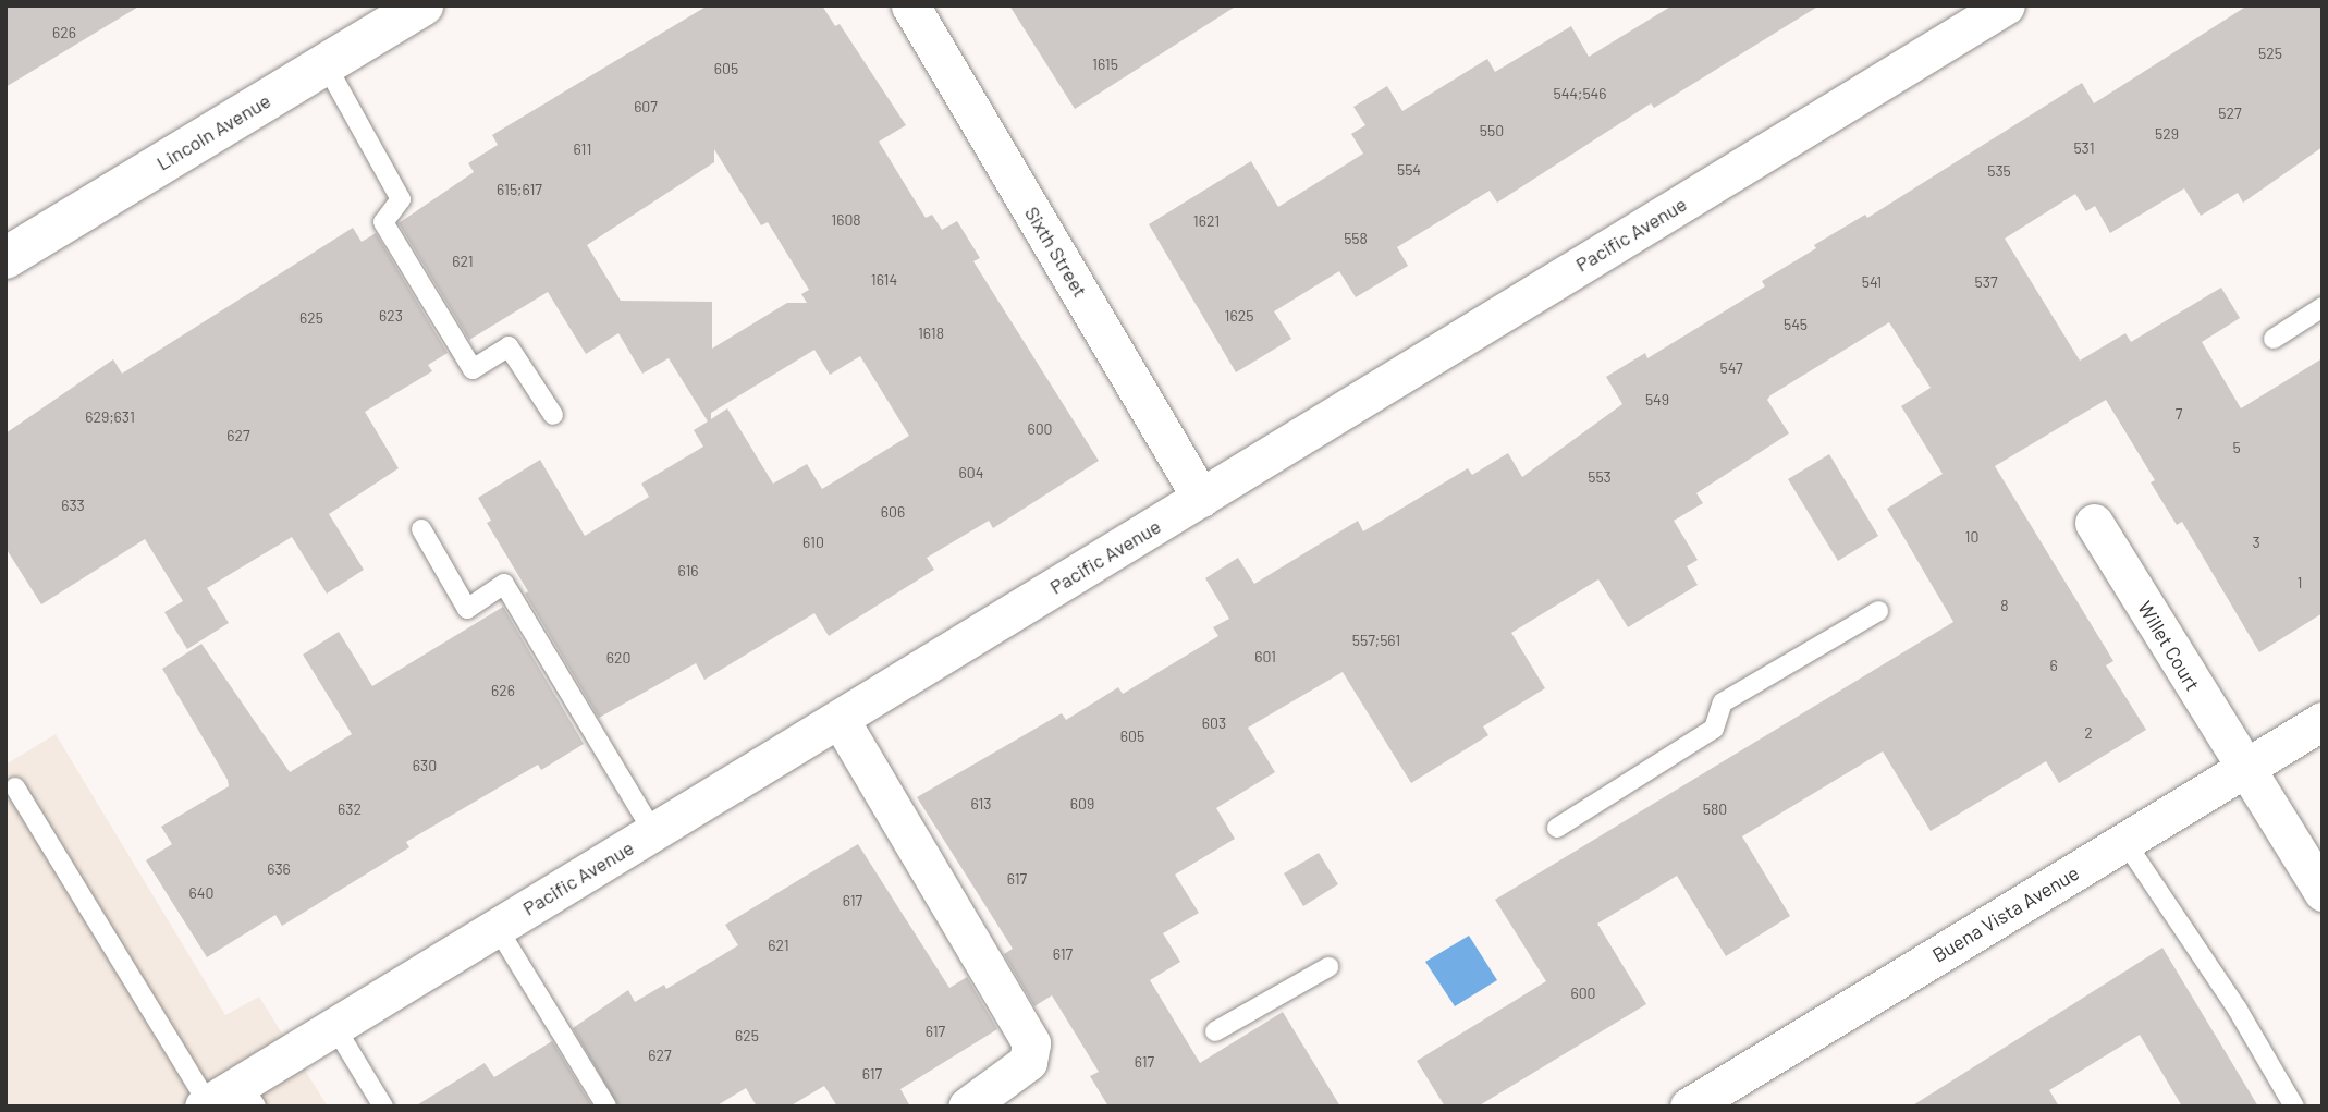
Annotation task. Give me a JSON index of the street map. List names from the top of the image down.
{
  "streets": {
    "street": [
      "Lincoln Avenue",
      "Pacific Avenue",
      "Sixth Street",
      "Willet Court",
      "Buena Vista Avenue"
    ]
  },
  "crossings": [
    ["Pacific Avenue", "Sixth Street"],
    ["Willet Court", "Buena Vista Avenue"]
  ],
  "house_numbers": [
    "626",
    "525",
    "1615",
    "605",
    "544;546",
    "607",
    "527",
    "550",
    "529",
    "531",
    "611",
    "554",
    "535",
    "615;617",
    "1608",
    "1621",
    "558",
    "621",
    "1614",
    "541",
    "537",
    "623",
    "1625",
    "625",
    "545",
    "1618",
    "547",
    "549",
    "7",
    "629;631",
    "600",
    "627",
    "5",
    "604",
    "553",
    "633",
    "606",
    "10",
    "610",
    "3",
    "616",
    "1",
    "8",
    "557;561",
    "601",
    "620",
    "6",
    "626",
    "603",
    "2",
    "605",
    "630",
    "613",
    "609",
    "632",
    "580",
    "636",
    "617",
    "640",
    "617",
    "621",
    "617",
    "600",
    "617",
    "625",
    "627",
    "617",
    "617"
  ]
}
